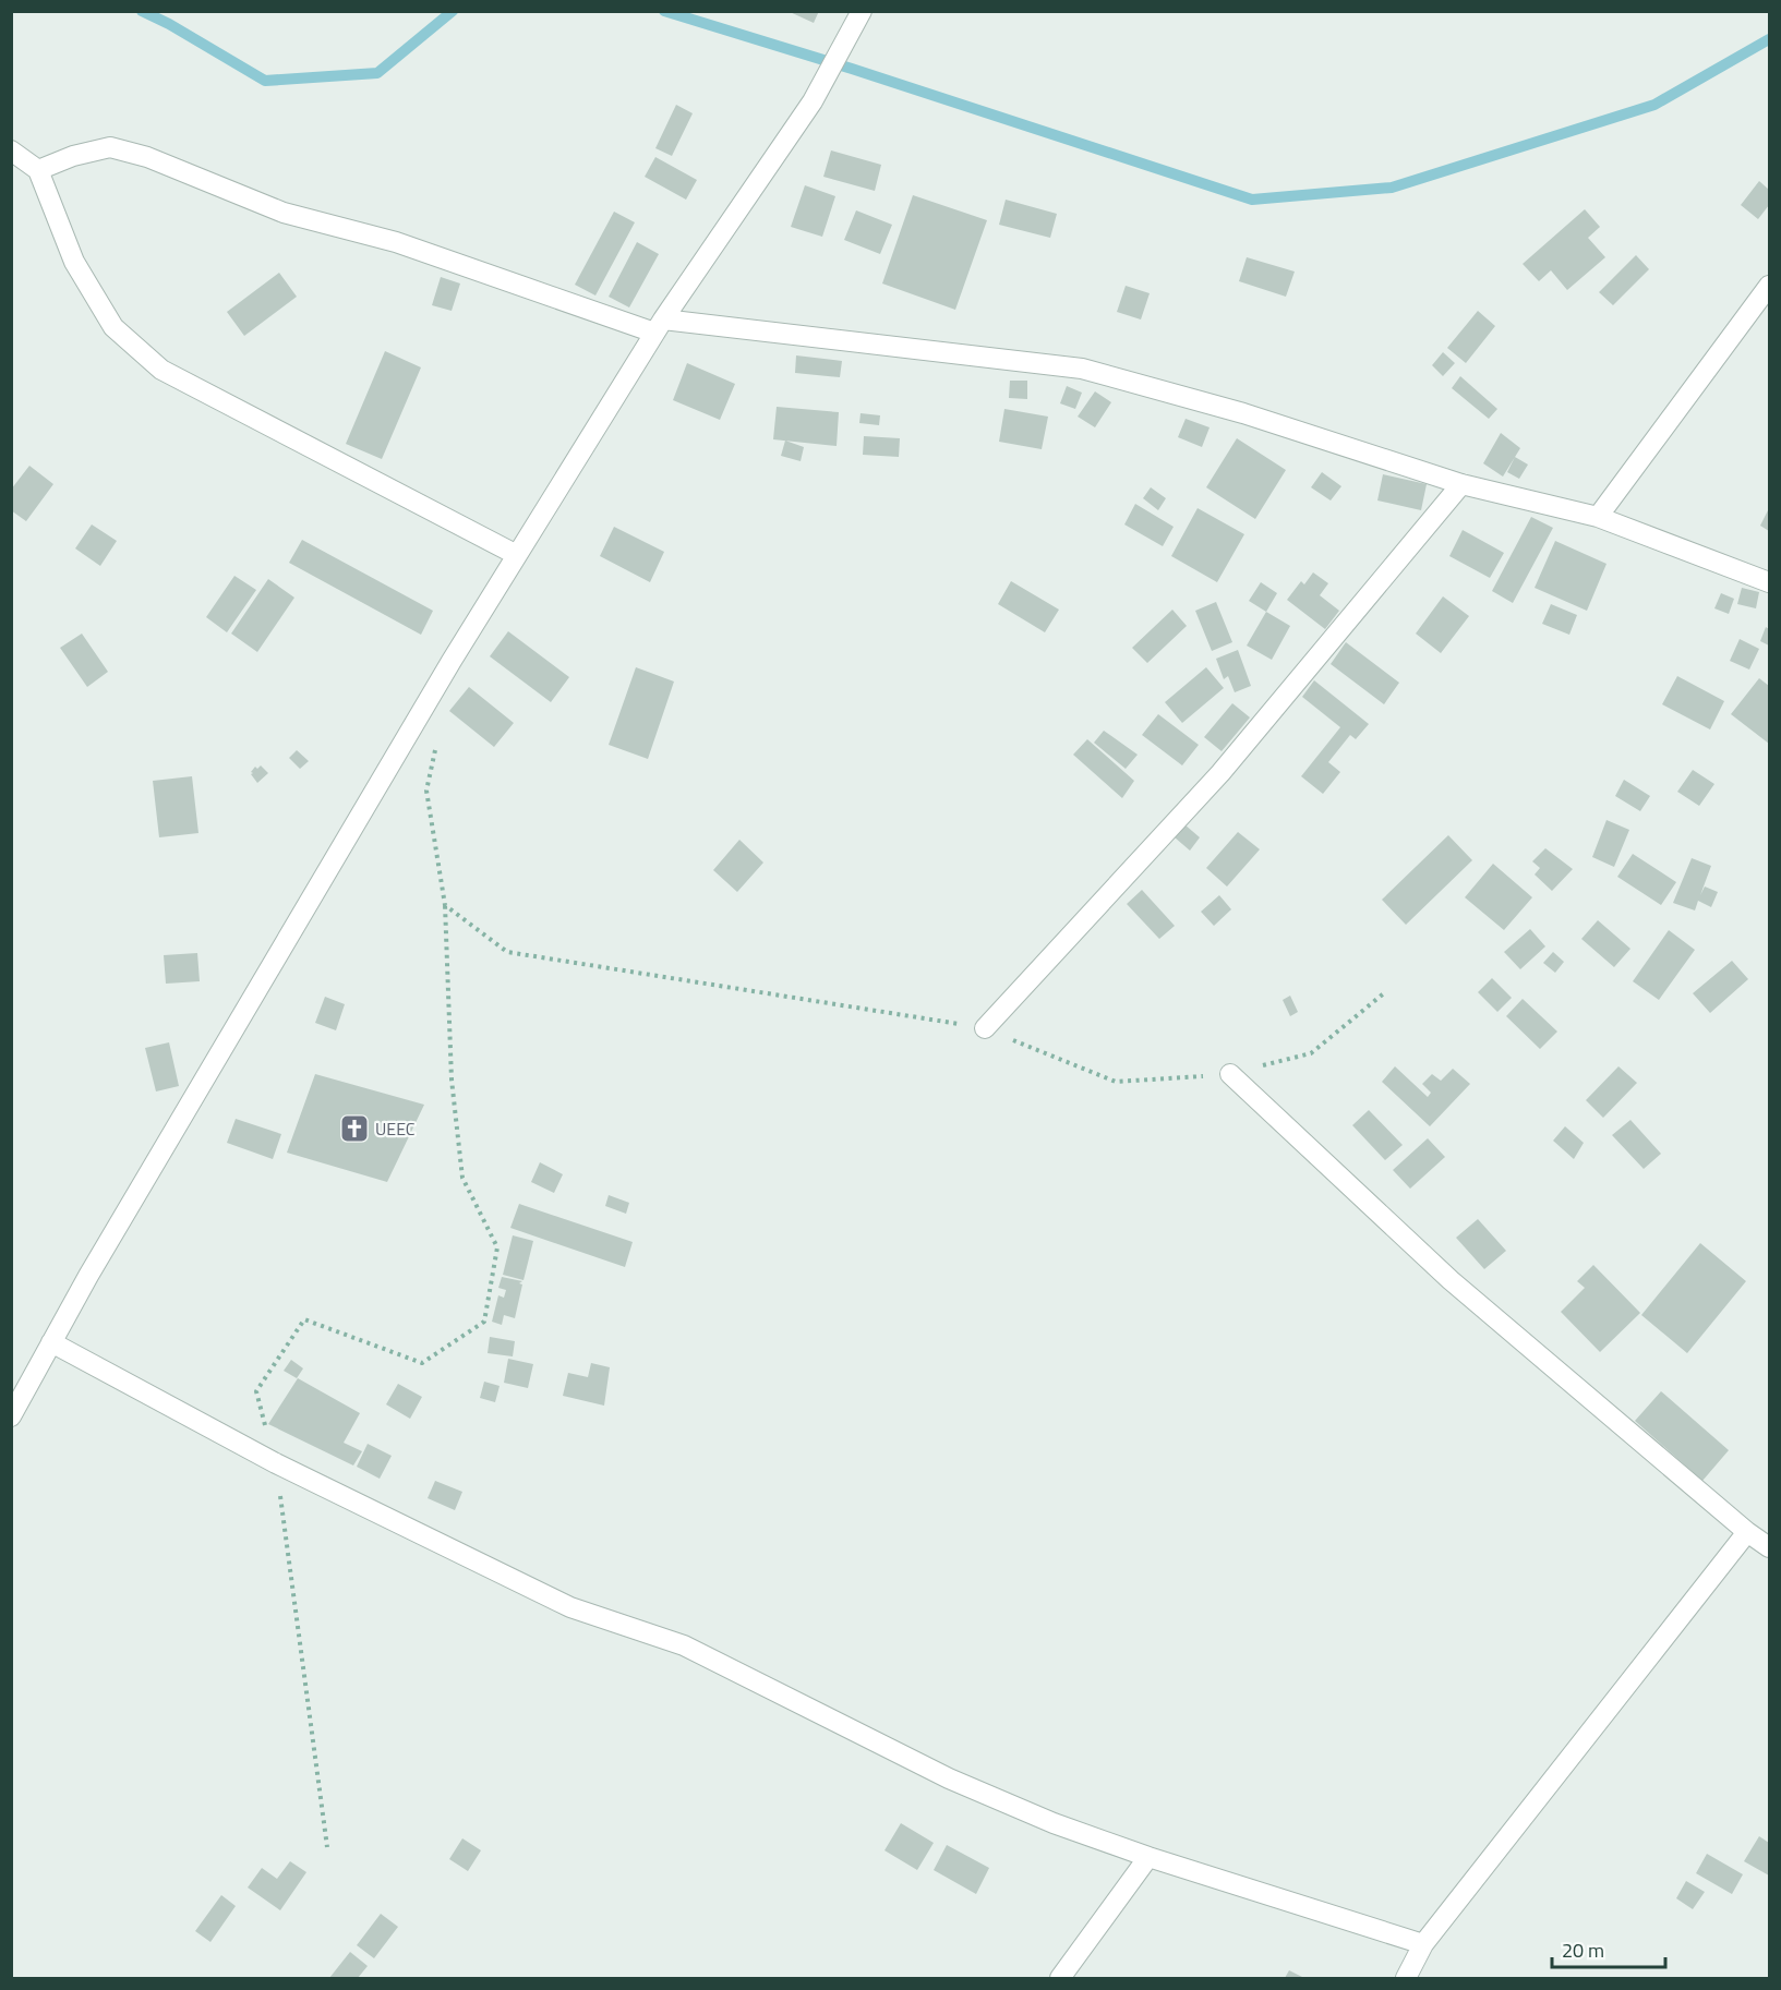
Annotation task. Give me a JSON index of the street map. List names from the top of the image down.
{
  "places": {
    "church": ["UEEC"]
  },
  "scale_bar": "20 m"
}
